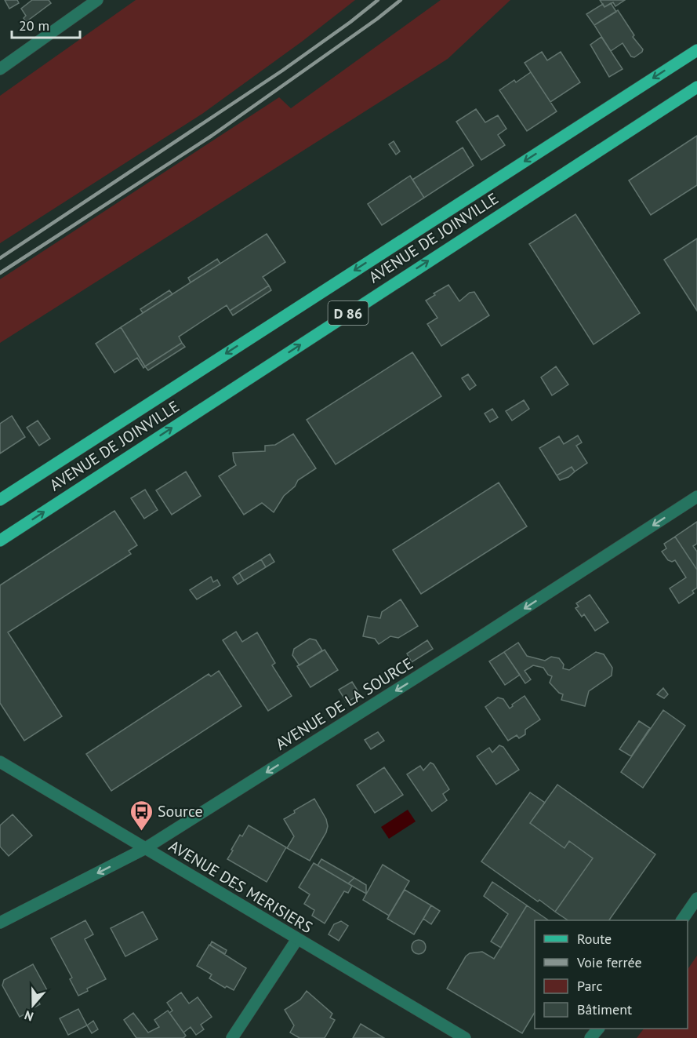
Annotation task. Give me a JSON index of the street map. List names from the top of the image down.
{
  "streets": {
    "main road": ["AVENUE DE JOINVILLE", "D 86"],
    "street": ["AVENUE DE LA SOURCE", "AVENUE DES MERISIERS"]
  },
  "crossings": [
    ["AVENUE DE LA SOURCE", "AVENUE DES MERISIERS"]
  ],
  "one_way": ["AVENUE DE LA SOURCE"],
  "places": {
    "bus stop": ["Source"]
  },
  "legend": [
    "Route",
    "Voie ferrée",
    "Parc",
    "Bâtiment"
  ],
  "scale_bar": "20 m",
  "north": "bottom"
}
